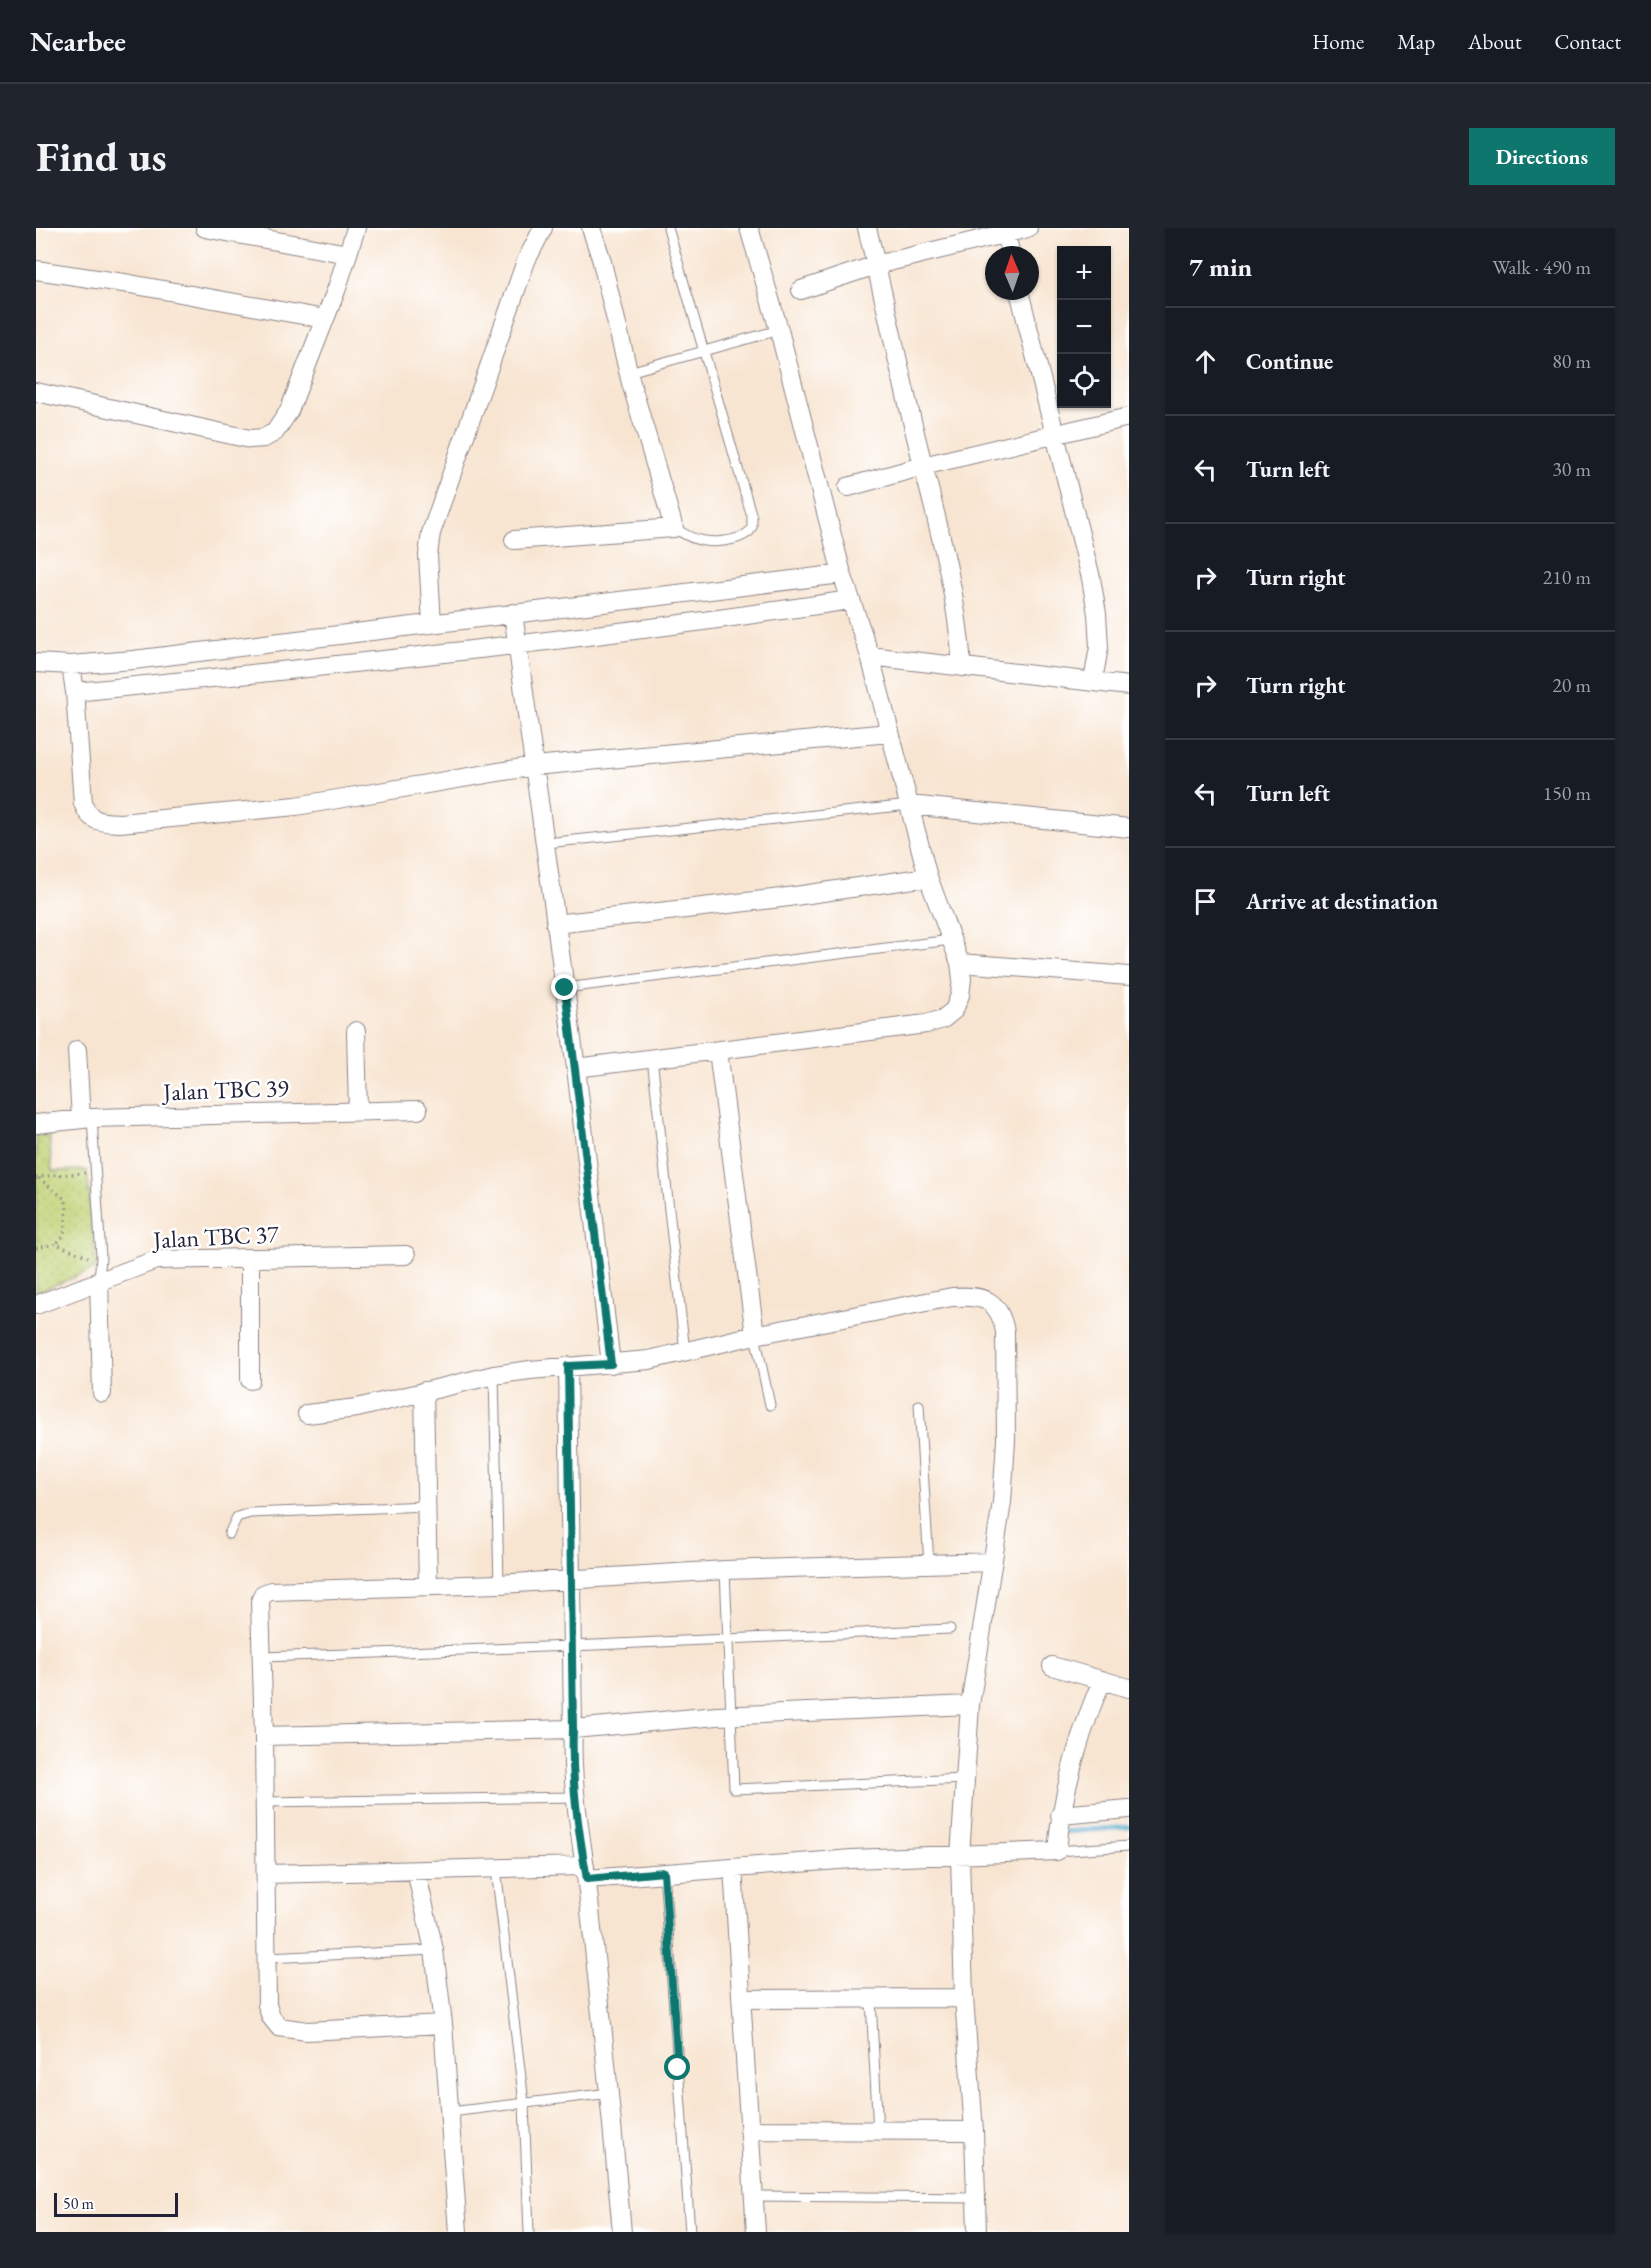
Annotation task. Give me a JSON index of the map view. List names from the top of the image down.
{
  "streets": {
    "street": ["Jalan TBC 39", "Jalan TBC 37"]
  },
  "scale_bar": "50 m",
  "north": "top",
  "page": {
    "header": "Nearbee",
    "nav": [
      "Home",
      "Map",
      "About",
      "Contact"
    ],
    "buttons": "Directions",
    "title": "Find us",
    "heading": ["7 min", "Walk · 490 m"],
    "map_buttons": ["+", "−"],
    "list": [
      ["Continue", "80 m"],
      ["Turn left", "30 m"],
      ["Turn right", "210 m"],
      ["Turn right", "20 m"],
      ["Turn left", "150 m"],
      "Arrive at destination"
    ],
    "scale": "50 m"
  }
}
